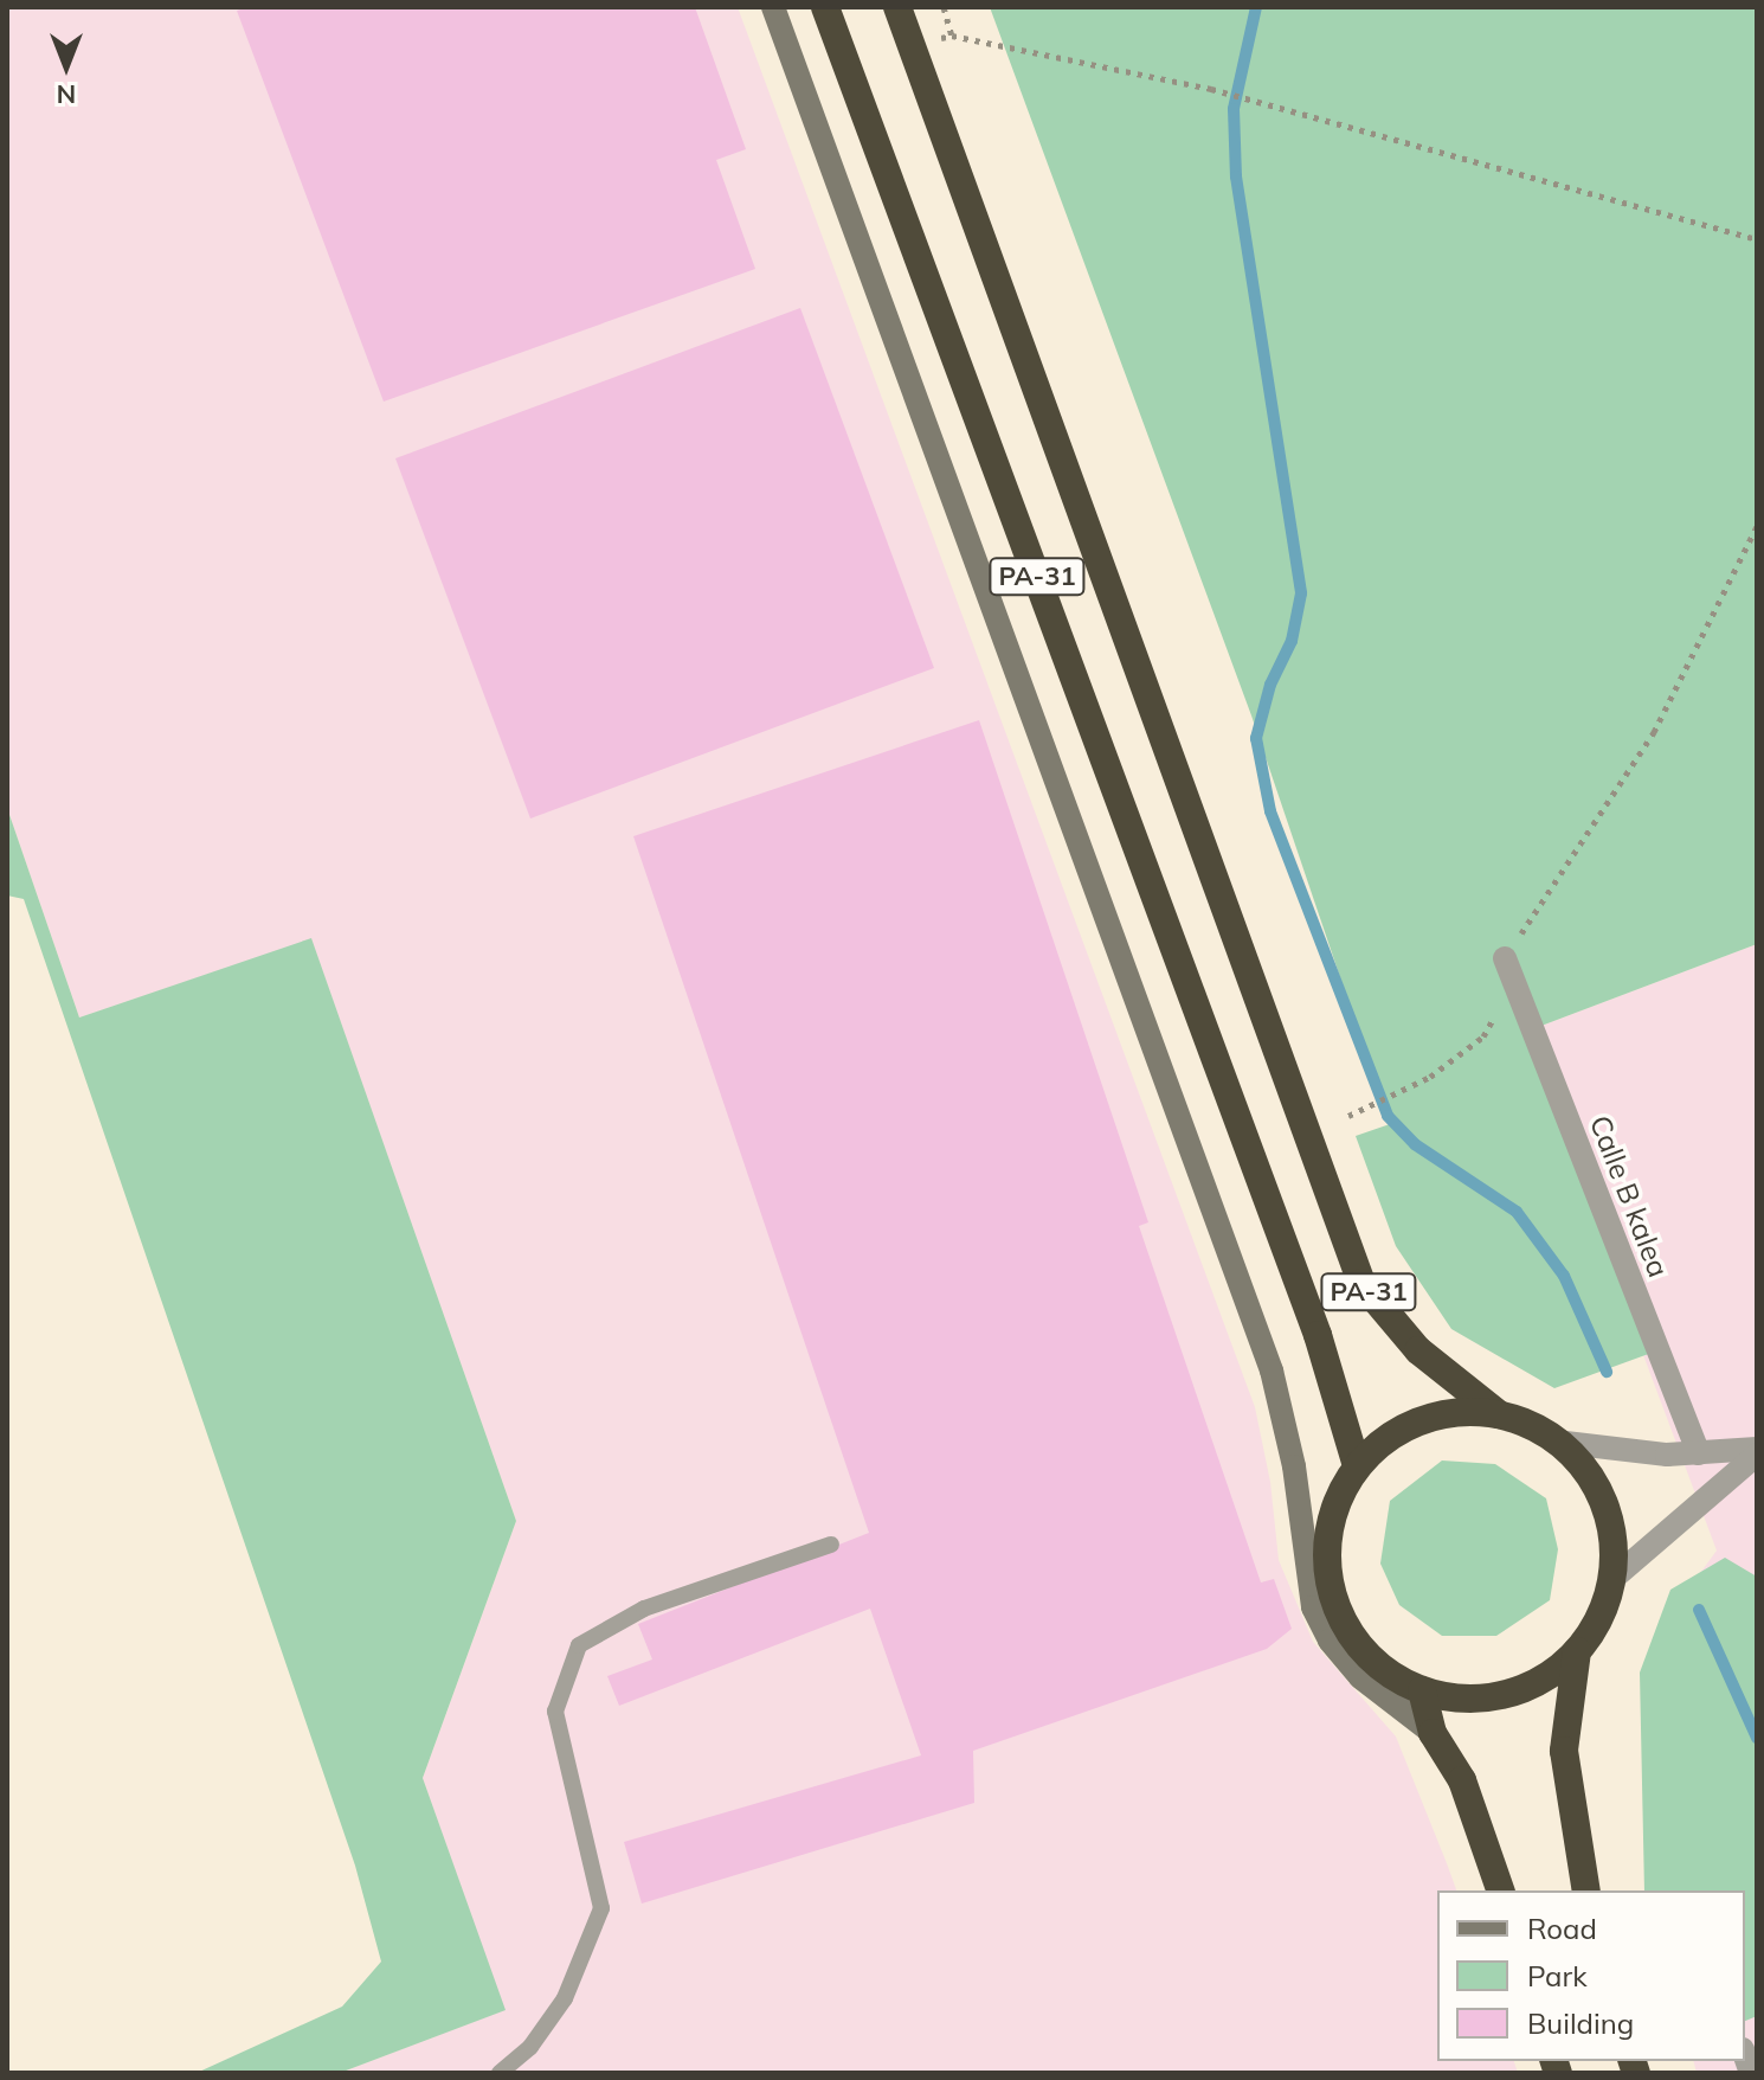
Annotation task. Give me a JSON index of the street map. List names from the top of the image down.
{
  "streets": {
    "highway": ["PA-31"],
    "street": ["Calle B kalea"]
  },
  "legend": ["Road", "Park", "Building"],
  "north": "bottom"
}
